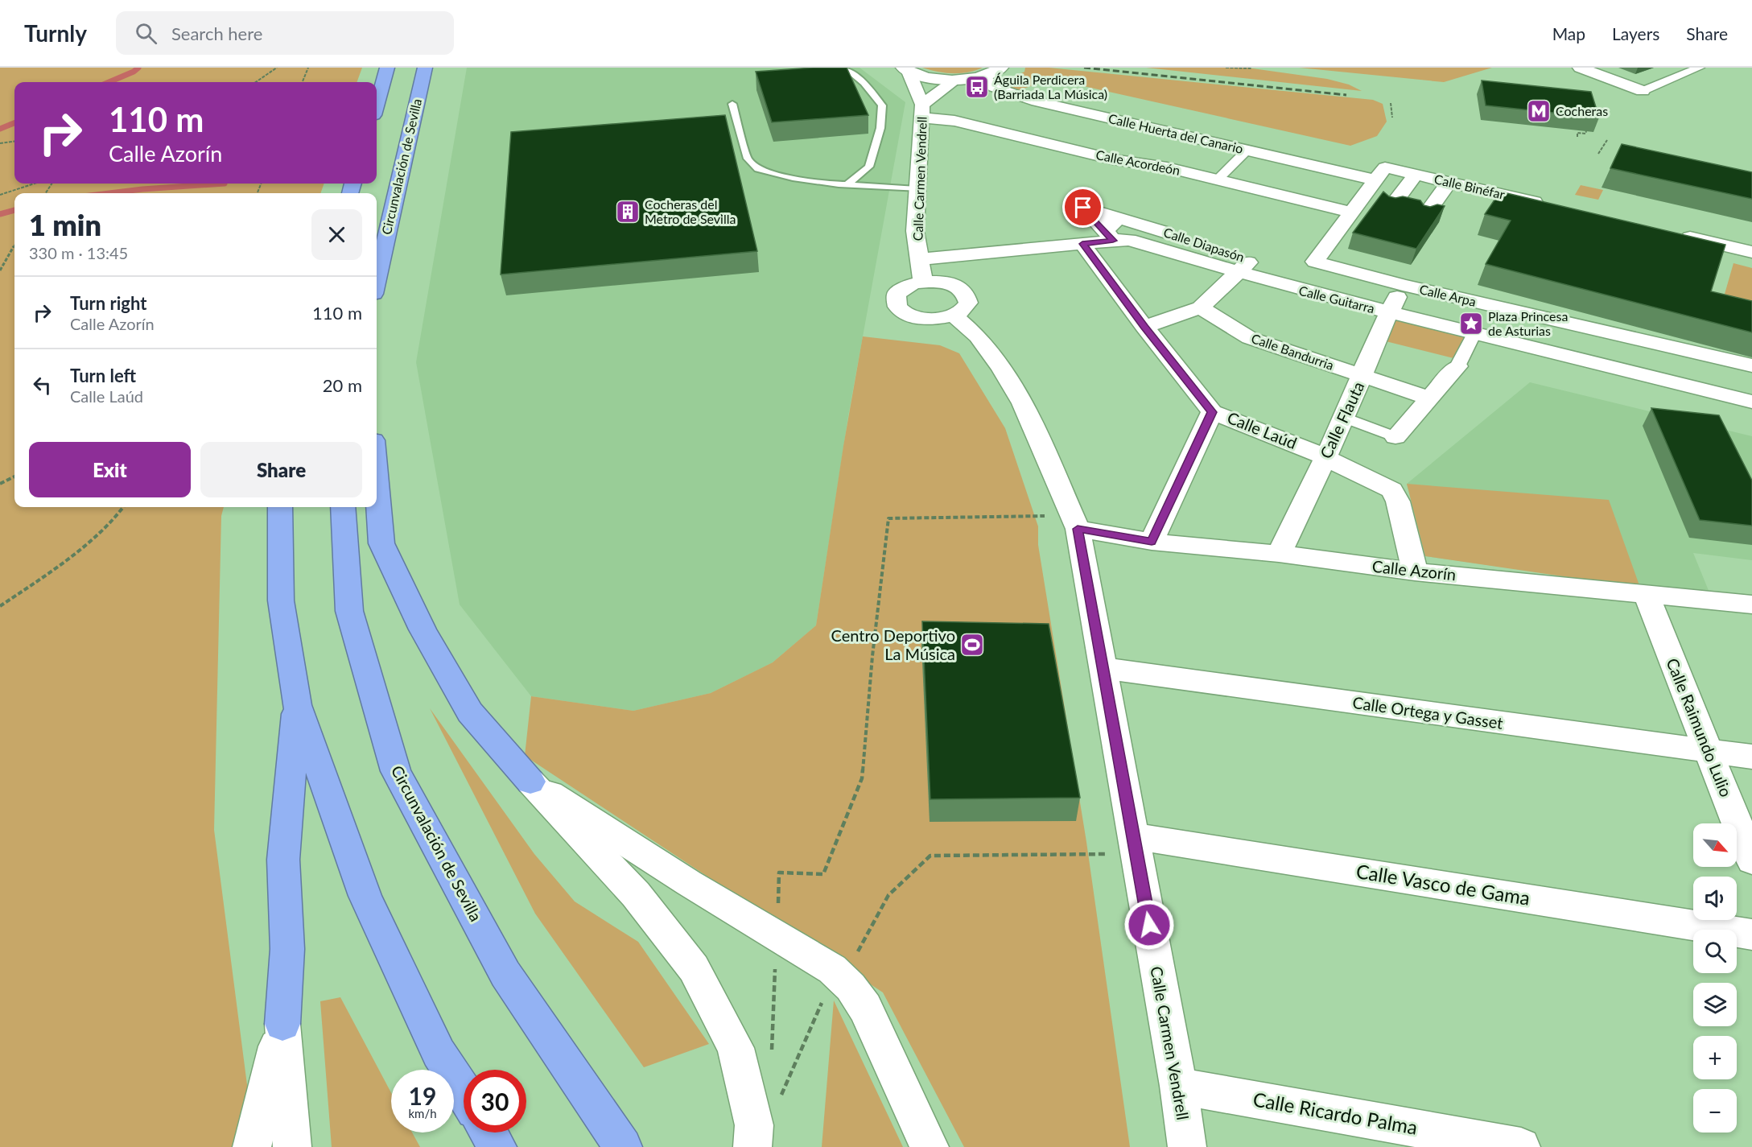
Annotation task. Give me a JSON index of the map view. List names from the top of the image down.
{
  "streets": {
    "highway": ["Circunvalación de Sevilla"],
    "street": [
      "Calle Huerta del Canario",
      "Calle Acordeón",
      "Calle Carmen Vendrell",
      "Calle Binéfar",
      "Calle Diapasón",
      "Calle Arpa",
      "Calle Guitarra",
      "Calle Bandurria",
      "Calle Flauta",
      "Calle Laúd",
      "Calle Azorín",
      "Calle Ortega y Gasset",
      "Calle Raimundo Lulio",
      "Calle Vasco de Gama",
      "Calle Ricardo Palma"
    ]
  },
  "crossings": [
    ["Calle Huerta del Canario", "Calle Binéfar"],
    ["Calle Huerta del Canario", "Calle Arpa"],
    ["Calle Acordeón", "Calle Carmen Vendrell"],
    ["Calle Acordeón", "Calle Arpa"],
    ["Calle Carmen Vendrell", "Calle Guitarra"],
    ["Calle Carmen Vendrell", "Calle Azorín"],
    ["Calle Carmen Vendrell", "Calle Ortega y Gasset"],
    ["Calle Carmen Vendrell", "Calle Vasco de Gama"],
    ["Calle Carmen Vendrell", "Calle Ricardo Palma"],
    ["Calle Binéfar", "Calle Arpa"],
    ["Calle Diapasón", "Calle Guitarra"],
    ["Calle Diapasón", "Calle Bandurria"],
    ["Calle Arpa", "Calle Flauta"],
    ["Calle Guitarra", "Calle Flauta"],
    ["Calle Guitarra", "Calle Laúd"],
    ["Calle Bandurria", "Calle Flauta"],
    ["Calle Flauta", "Calle Laúd"],
    ["Calle Flauta", "Calle Azorín"],
    ["Calle Laúd", "Calle Azorín"],
    ["Calle Azorín", "Calle Raimundo Lulio"],
    ["Calle Ortega y Gasset", "Calle Raimundo Lulio"]
  ],
  "places": {
    "bus stop": ["Águila Perdicera (Barriada La Música)"],
    "metro station": ["Cocheras"],
    "building": ["Cocheras del Metro de Sevilla"],
    "place": ["Plaza Princesa de Asturias"],
    "sports": ["Centro Deportivo La Música"]
  },
  "north": "bottom right",
  "page": {
    "header": "Turnly",
    "search": "Search here",
    "nav": ["Map", "Layers", "Share"],
    "turn": ["110 m", "Calle Azorín"],
    "heading": ["1 min", "330 m · 13:45"],
    "list": [
      {
        "name": "Turn right",
        "note": "Calle Azorín",
        "value": "110 m"
      },
      {
        "name": "Turn left",
        "note": "Calle Laúd",
        "value": "20 m"
      }
    ],
    "buttons": ["Exit", "Share"],
    "map_buttons": ["+", "−"],
    "speed": "19 km/h",
    "limit": "30"
  }
}
